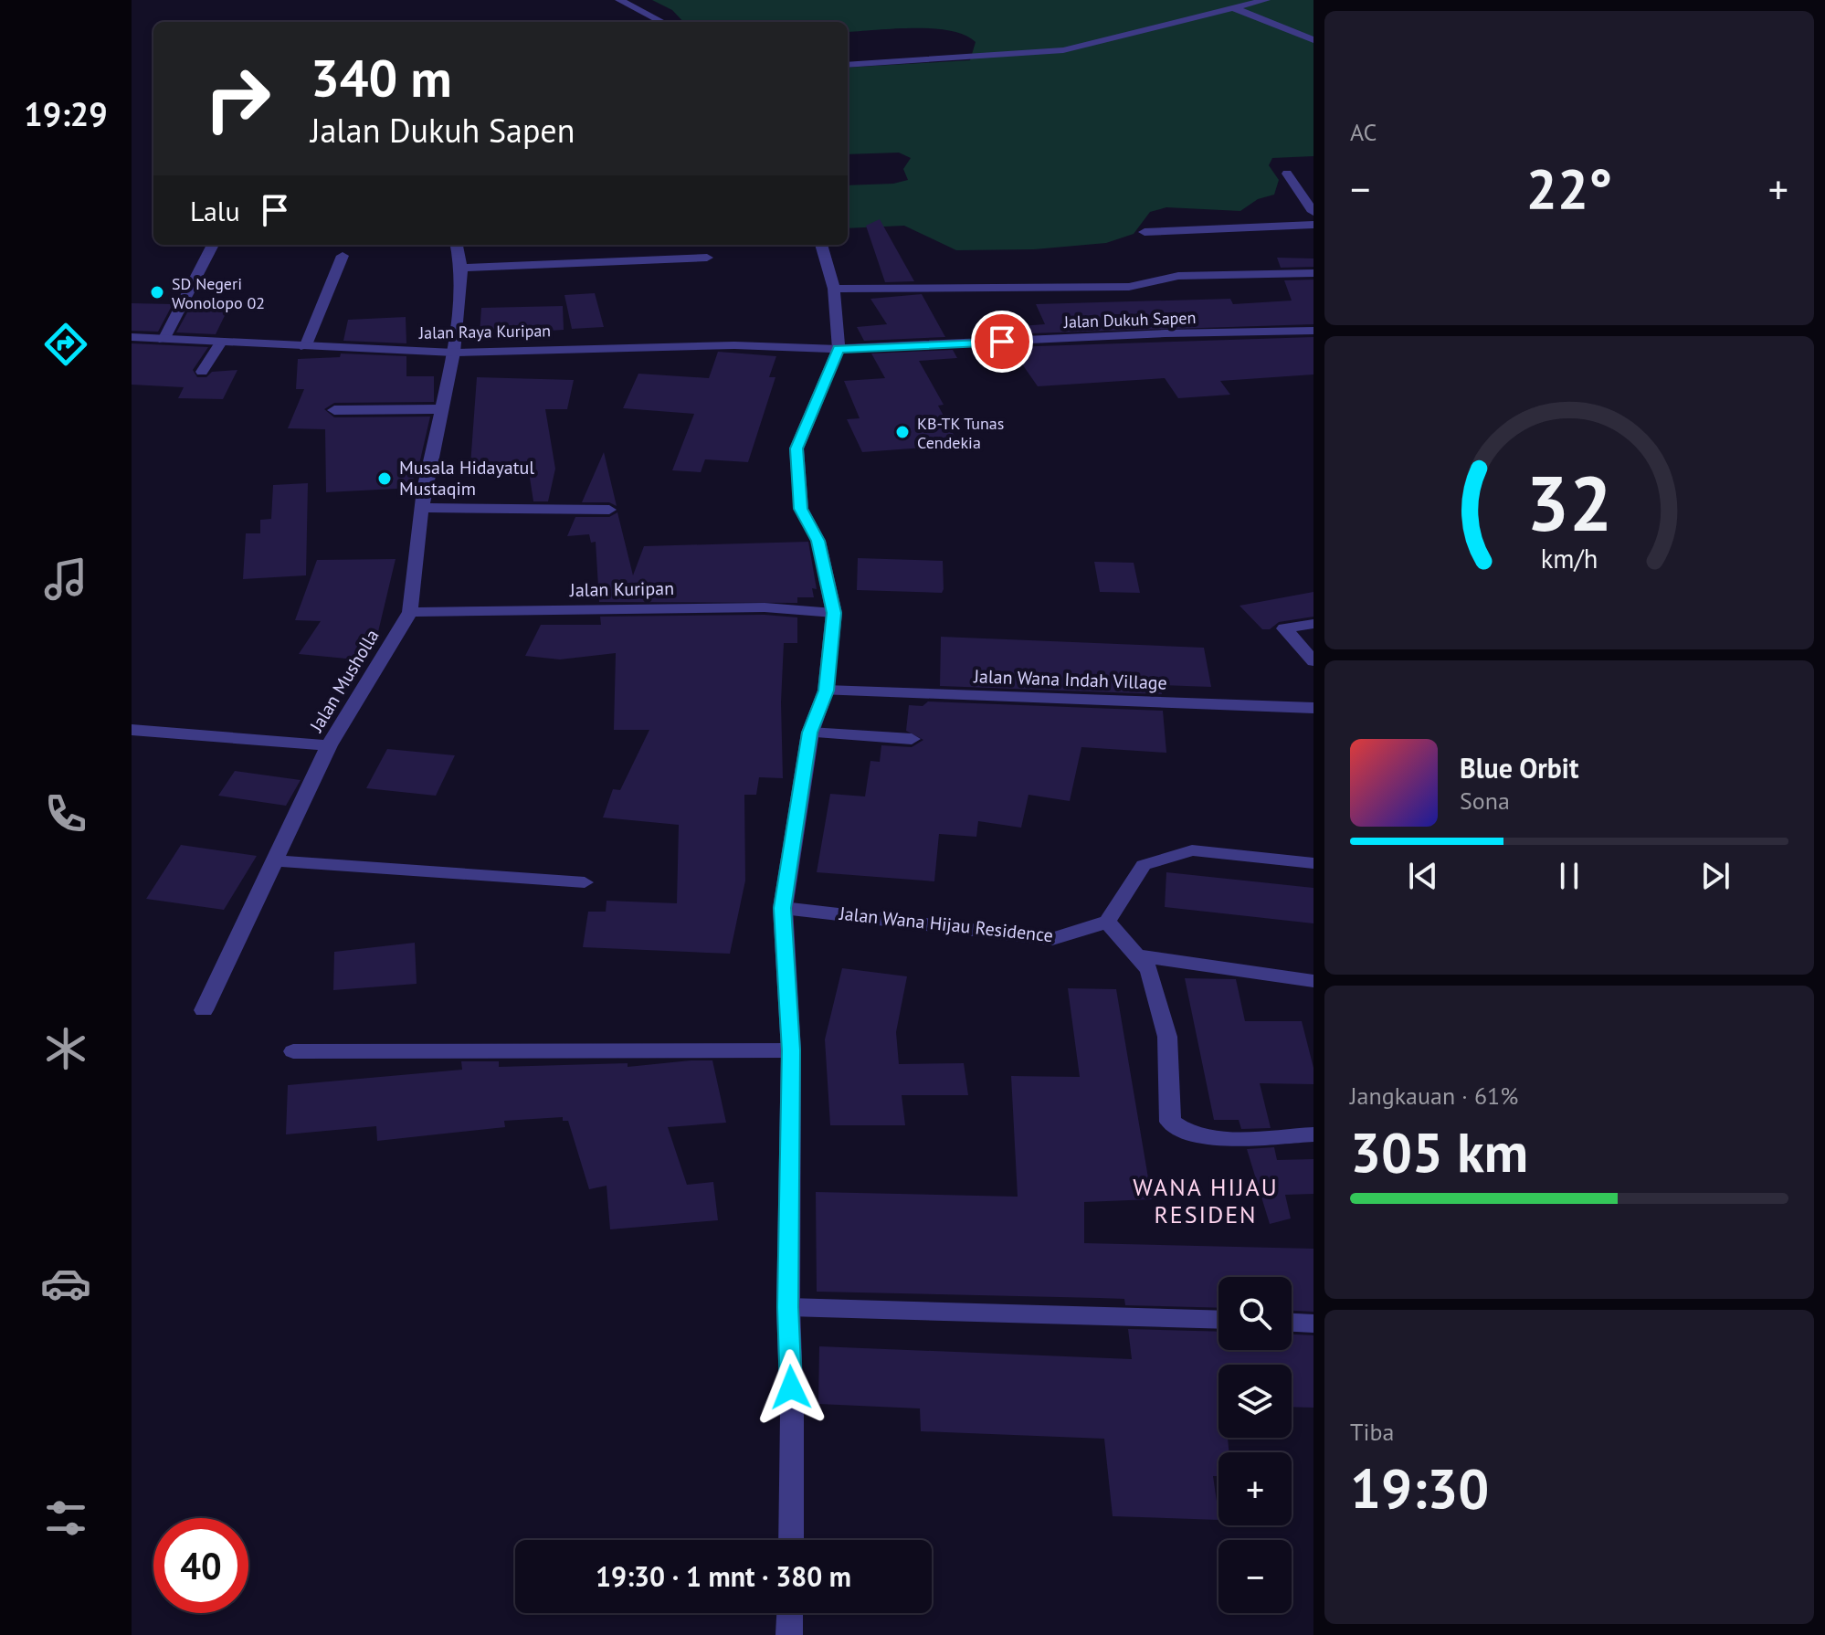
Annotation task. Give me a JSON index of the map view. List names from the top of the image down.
{
  "streets": {
    "street": [
      "Jalan Dukuh Sapen",
      "Jalan Raya Kuripan",
      "Jalan Kuripan",
      "Jalan Wana Indah Village",
      "Jalan Musholla",
      "Jalan Wana Hijau Residence"
    ]
  },
  "crossings": [
    ["Jalan Dukuh Sapen", "Jalan Raya Kuripan"],
    ["Jalan Raya Kuripan", "Jalan Musholla"],
    ["Jalan Kuripan", "Jalan Musholla"]
  ],
  "districts": ["WANA HIJAU RESIDEN"],
  "places": ["SD Negeri Wonolopo 02", "KB-TK Tunas Cendekia", "Musala Hidayatul Mustaqim"],
  "page": {
    "tabs": "19:29",
    "tile": [
      "AC",
      ["Jangkauan · 61%", "305 km"],
      ["Tiba", "19:30"]
    ],
    "turn": ["340 m", "Jalan Dukuh Sapen"],
    "heat": ["−", "22°", "+"],
    "then": "Lalu",
    "song": ["Blue Orbit", "Sona"],
    "map_buttons": ["+", "−"],
    "limit": "40",
    "trip": "19:30 · 1 mnt · 380 m",
    "gauge": ["32", "km/h"]
  }
}
